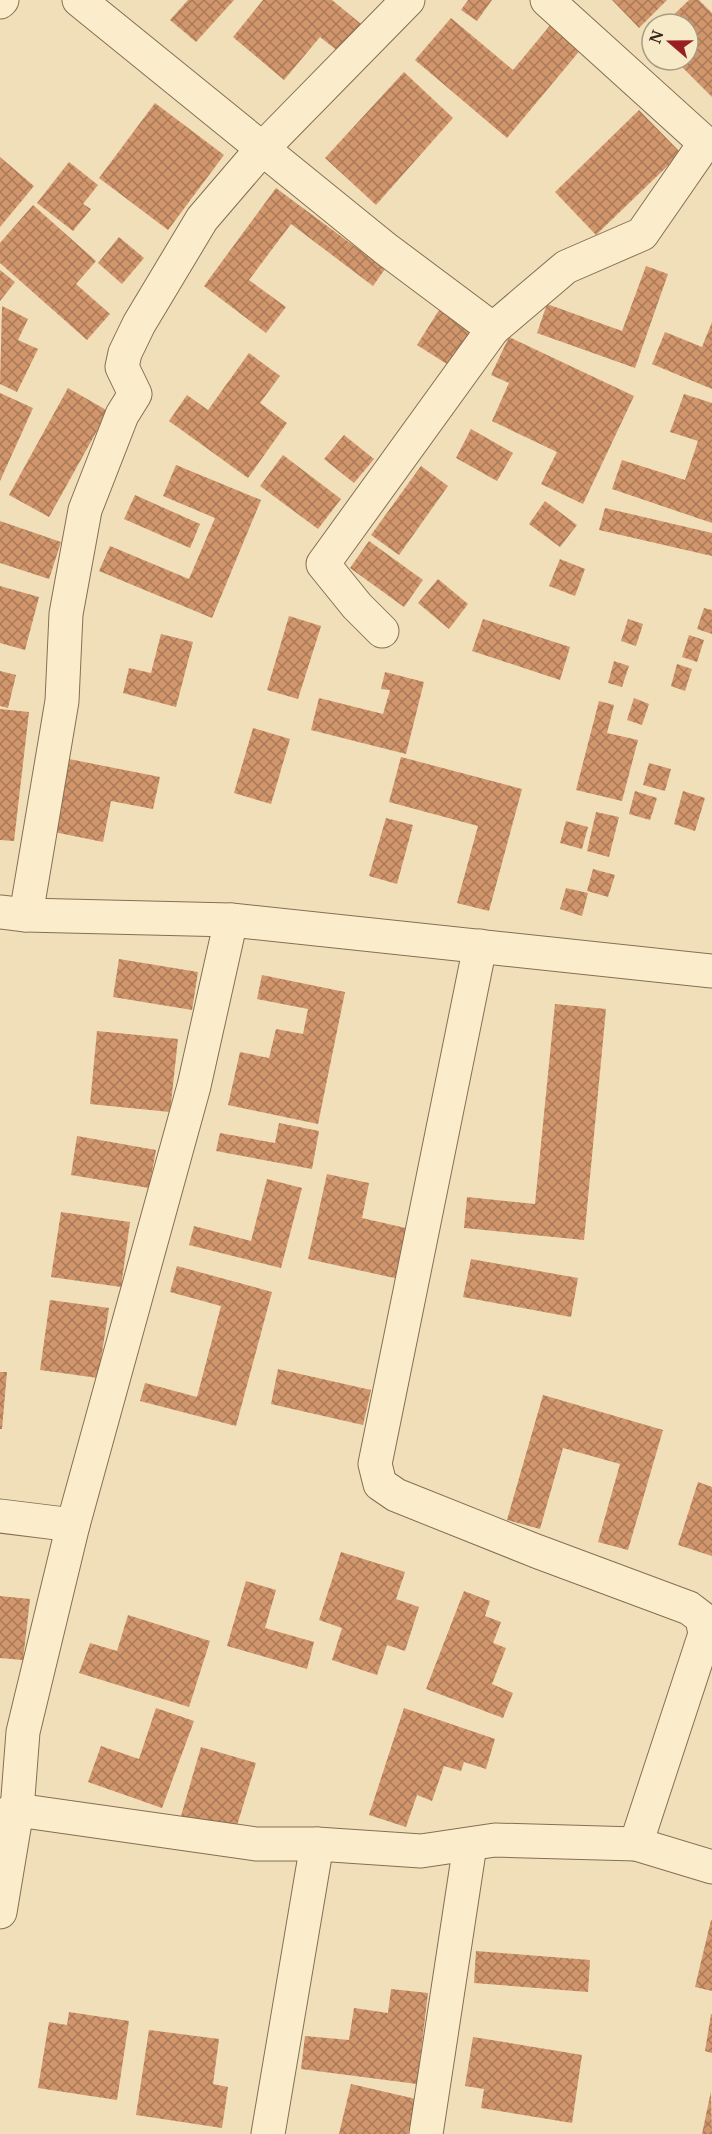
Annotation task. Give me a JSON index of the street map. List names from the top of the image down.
{
  "north": "left"
}
